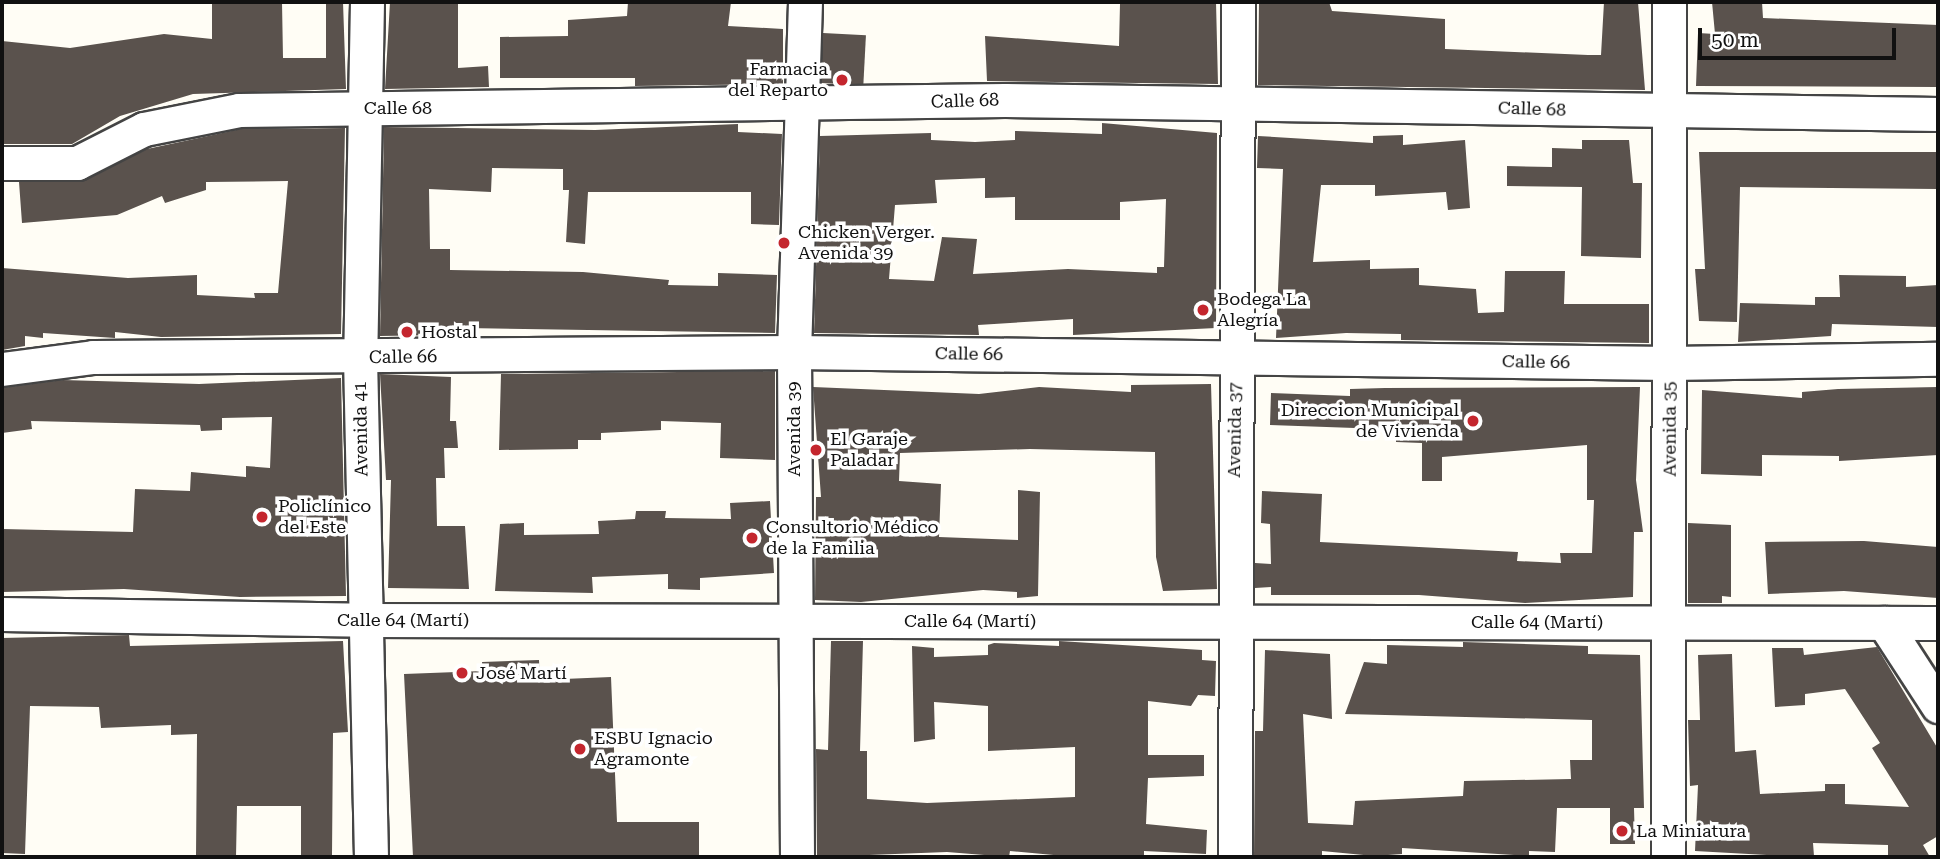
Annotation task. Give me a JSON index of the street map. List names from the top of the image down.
{
  "streets": {
    "street": [
      "Calle 68",
      "Calle 66",
      "Avenida 41",
      "Avenida 39",
      "Avenida 35",
      "Avenida 37",
      "Calle 64 (Martí)"
    ]
  },
  "crossings": [
    ["Calle 68", "Avenida 41"],
    ["Calle 68", "Avenida 39"],
    ["Calle 68", "Avenida 35"],
    ["Calle 68", "Avenida 37"],
    ["Calle 66", "Avenida 41"],
    ["Calle 66", "Avenida 39"],
    ["Calle 66", "Avenida 35"],
    ["Calle 66", "Avenida 37"],
    ["Avenida 41", "Calle 64 (Martí)"],
    ["Avenida 39", "Calle 64 (Martí)"],
    ["Avenida 35", "Calle 64 (Martí)"],
    ["Avenida 37", "Calle 64 (Martí)"]
  ],
  "places": [
    "Farmacia del Reparto",
    "Chicken Verger. Avenida 39",
    "Bodega La Alegría",
    "Hostal",
    "Direccion Municipal de Vivienda",
    "El Garaje Paladar",
    "Policlínico del Este",
    "Consultorio Médico de la Familia",
    "José Martí",
    "ESBU Ignacio Agramonte",
    "La Miniatura"
  ],
  "scale_bar": "50 m"
}
